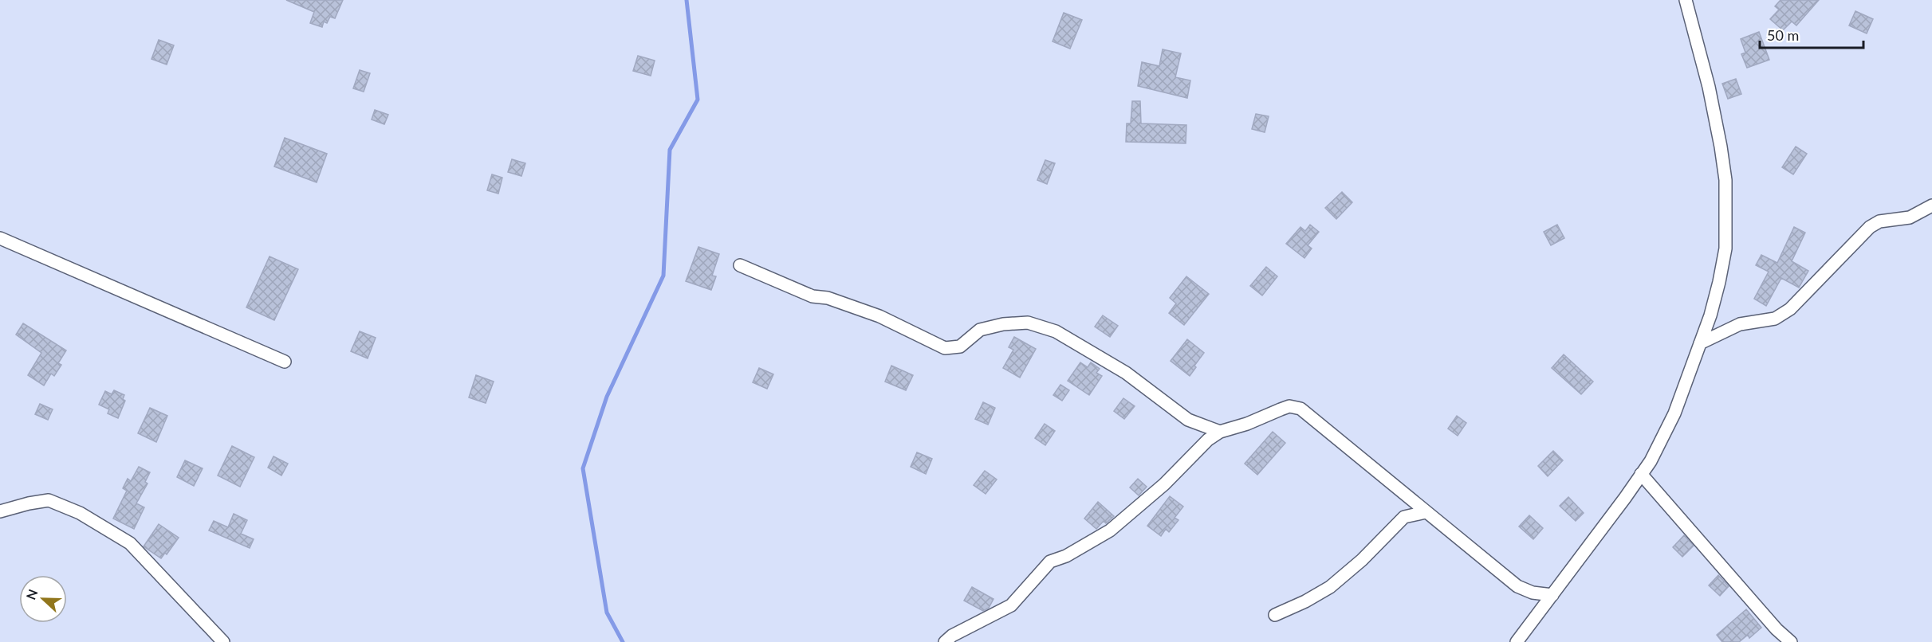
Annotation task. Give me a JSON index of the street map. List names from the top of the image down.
{
  "scale_bar": "50 m",
  "north": "left"
}
